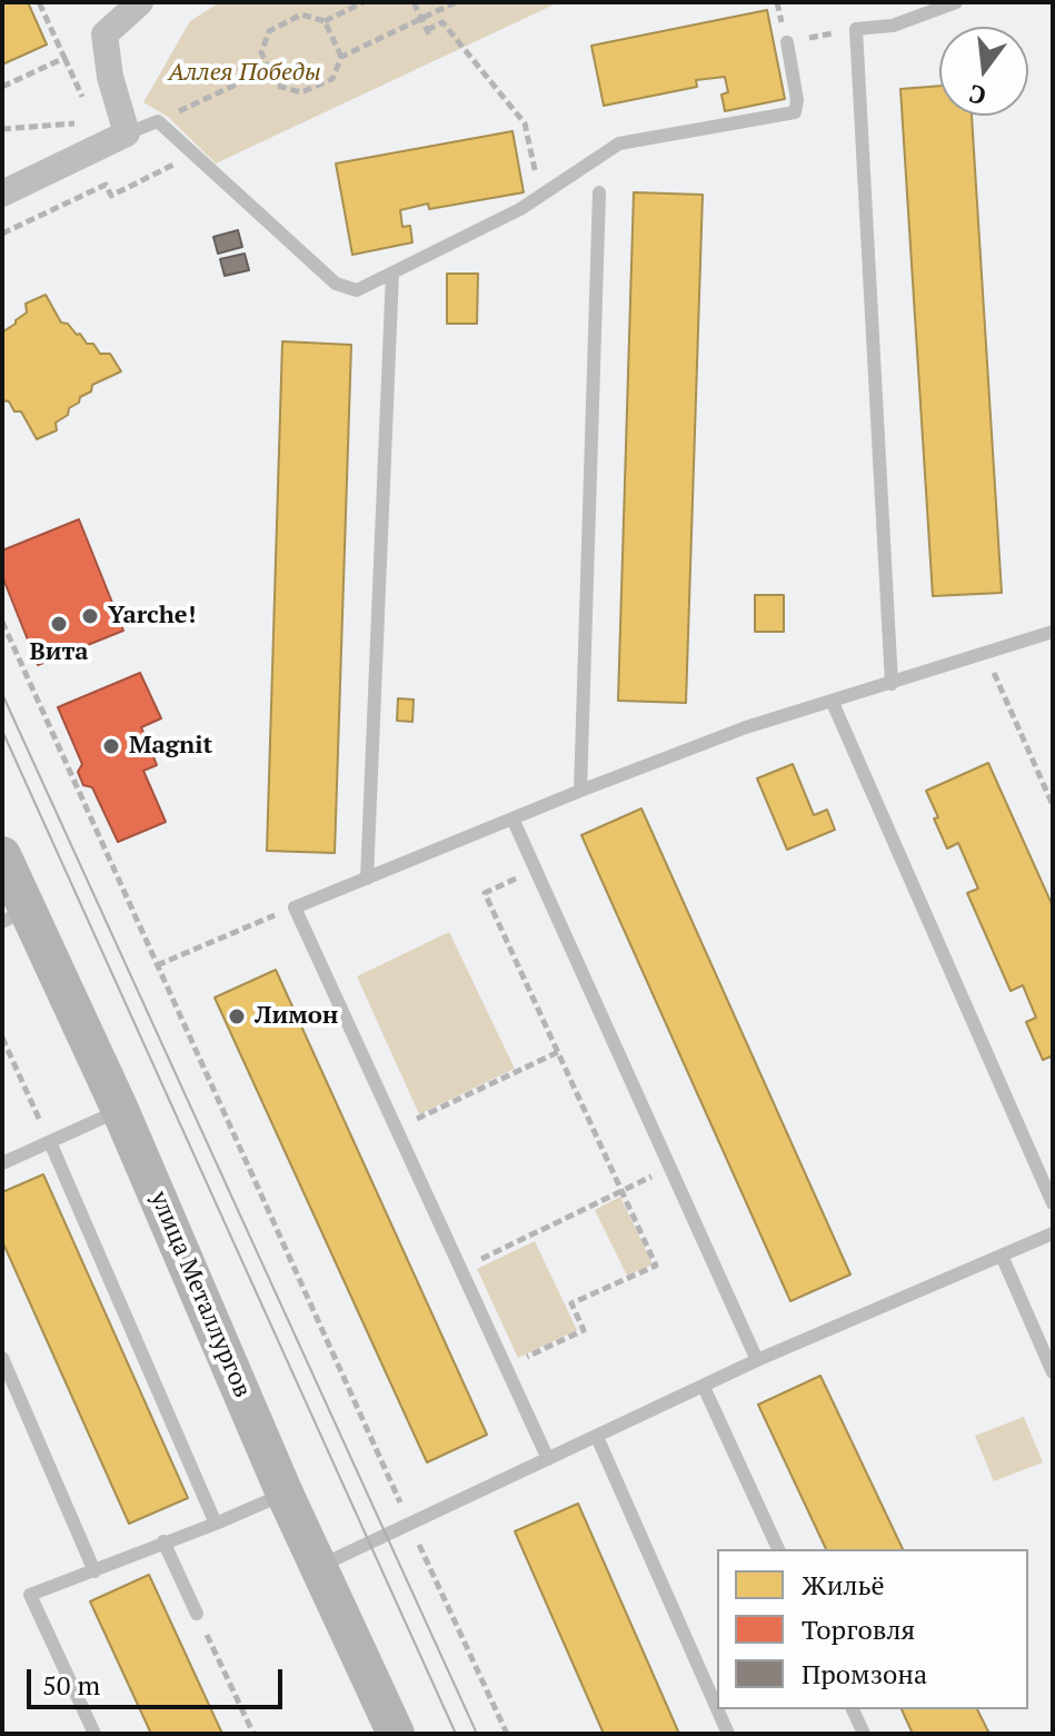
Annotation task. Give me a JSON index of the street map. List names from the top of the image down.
{
  "streets": {
    "main road": ["улица Металлургов"]
  },
  "parks": ["Аллея Победы"],
  "places": [
    "Yarche!",
    "Вита",
    "Magnit",
    "Лимон"
  ],
  "legend": ["Жильё", "Торговля", "Промзона"],
  "scale_bar": "50 m",
  "north": "bottom"
}
